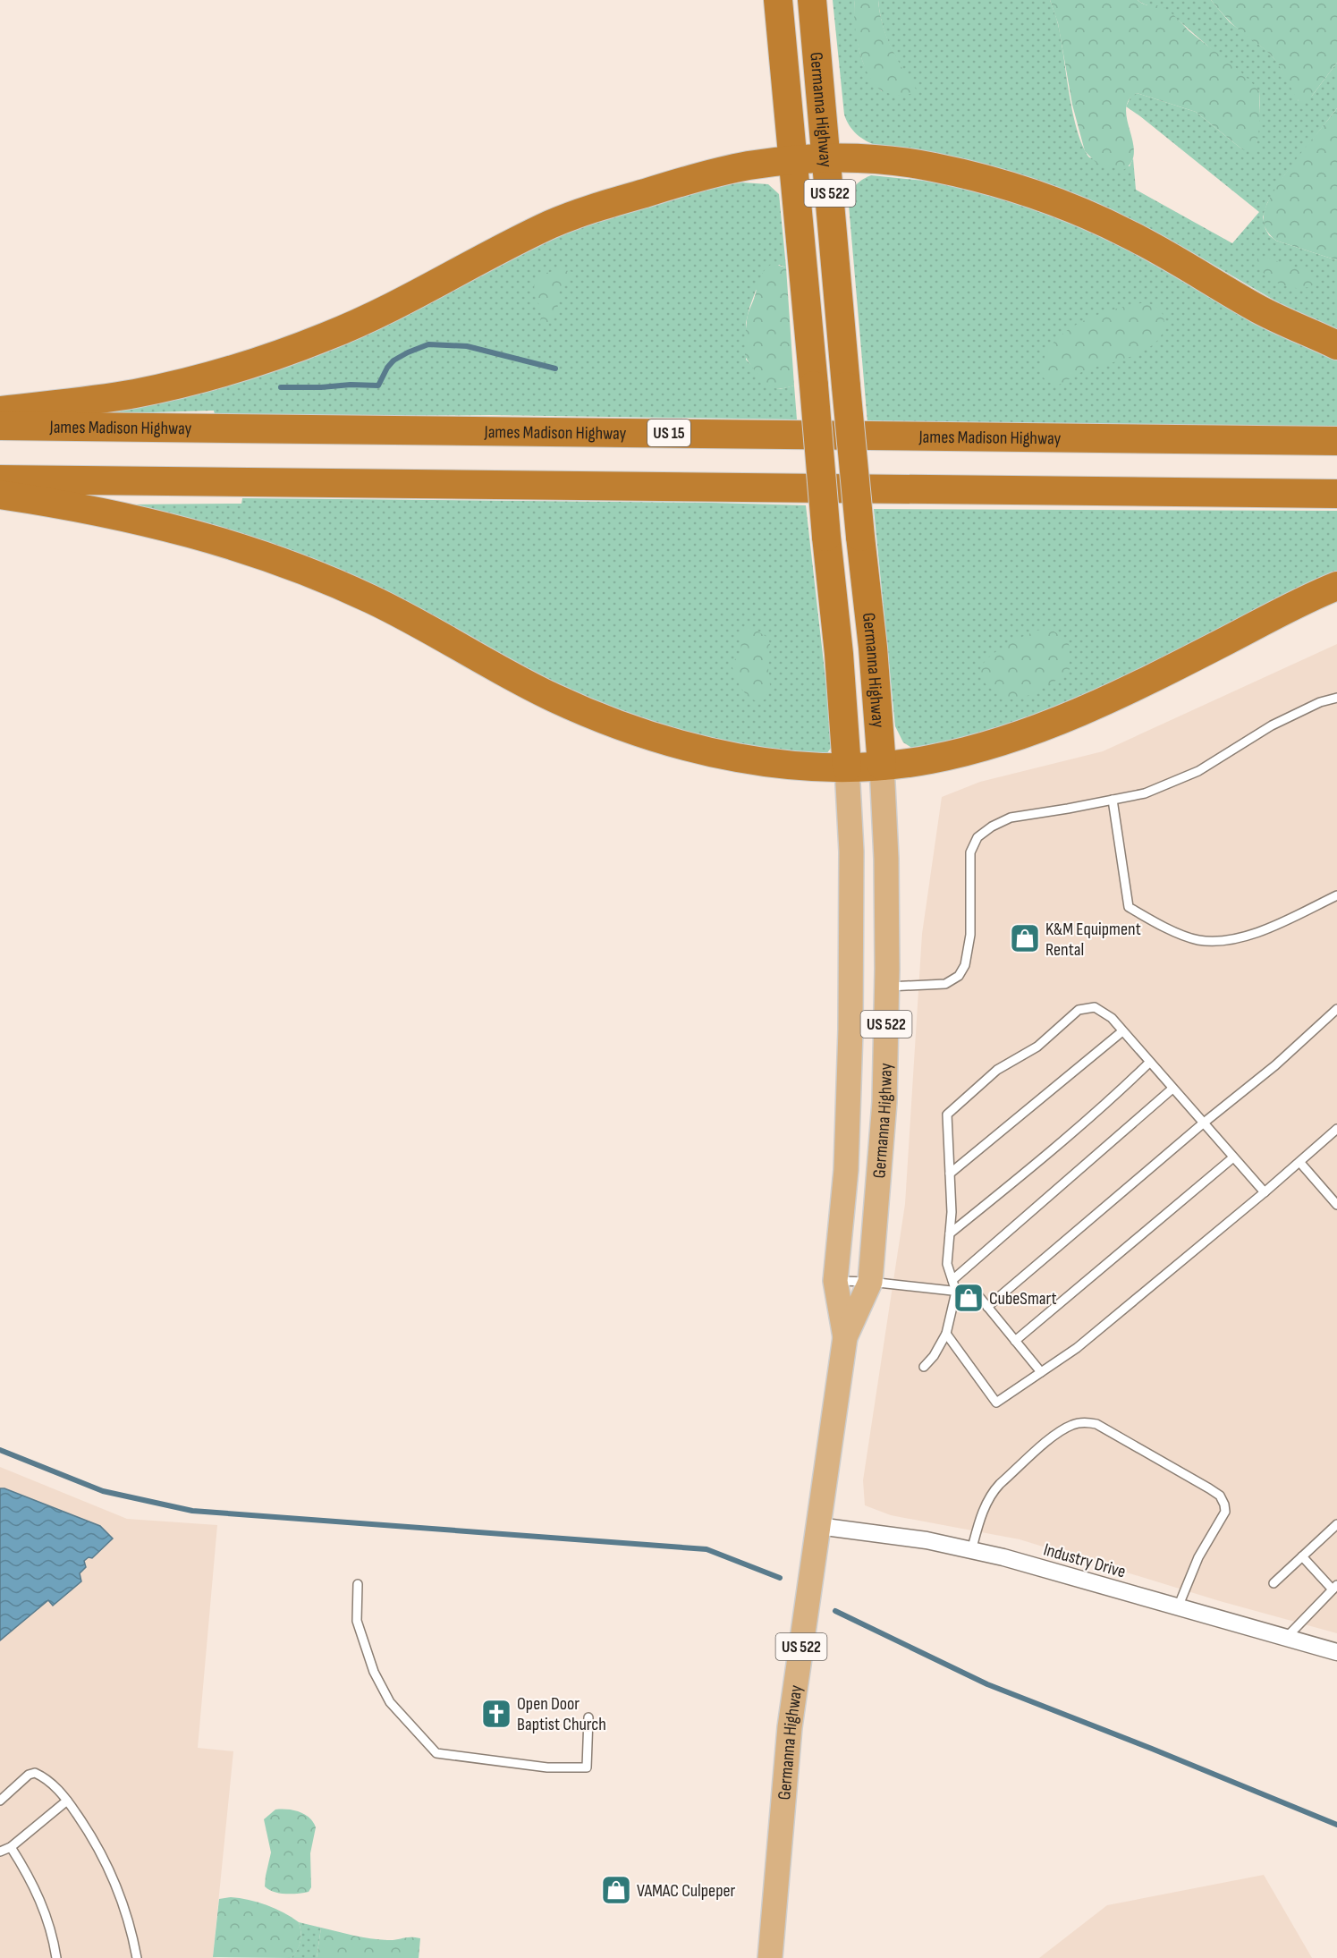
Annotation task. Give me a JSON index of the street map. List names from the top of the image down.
{
  "streets": {
    "highway": [
      "Germanna Highway",
      "US 522",
      "James Madison Highway",
      "US 15"
    ],
    "street": ["Industry Drive"]
  },
  "crossings": [
    ["Germanna Highway", "Industry Drive"]
  ],
  "places": {
    "shop": ["K&M Equipment Rental", "CubeSmart", "VAMAC Culpeper"],
    "church": ["Open Door Baptist Church"]
  }
}
